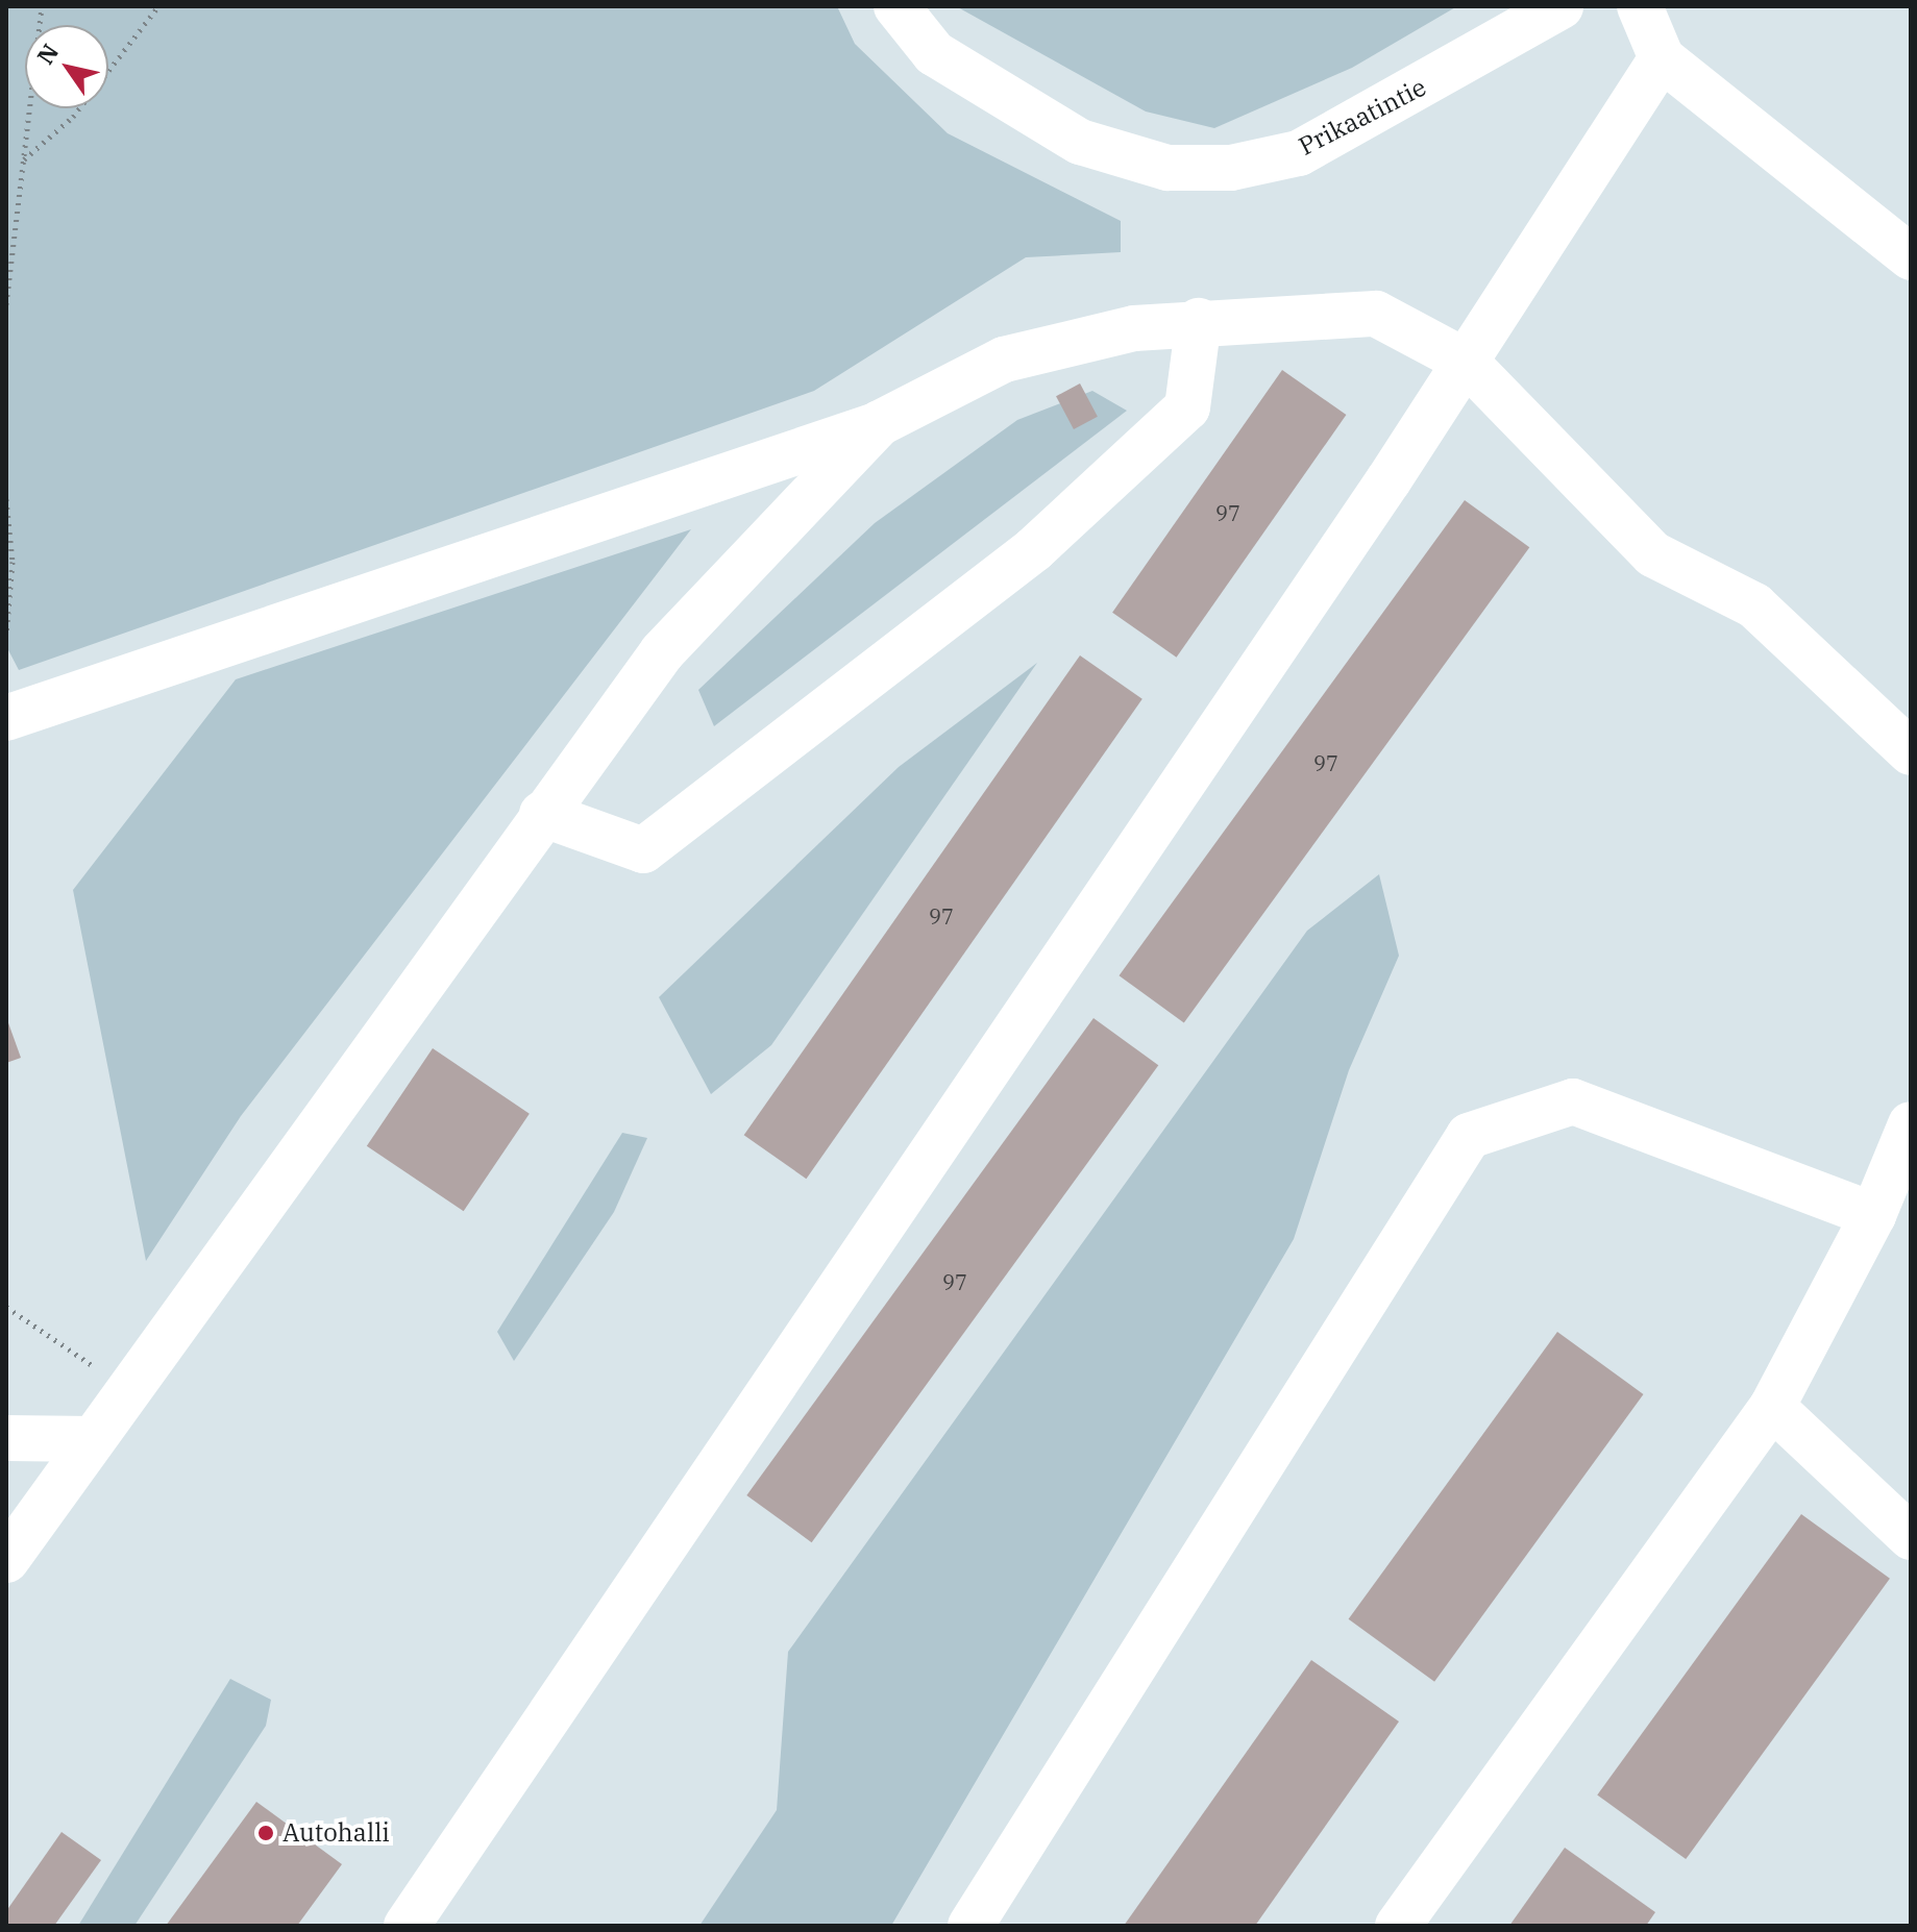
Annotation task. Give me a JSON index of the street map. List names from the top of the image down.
{
  "streets": {
    "street": ["Prikaatintie"]
  },
  "places": ["Autohalli"],
  "house_numbers": [
    "97",
    "97",
    "97",
    "97"
  ],
  "north": "top left"
}
